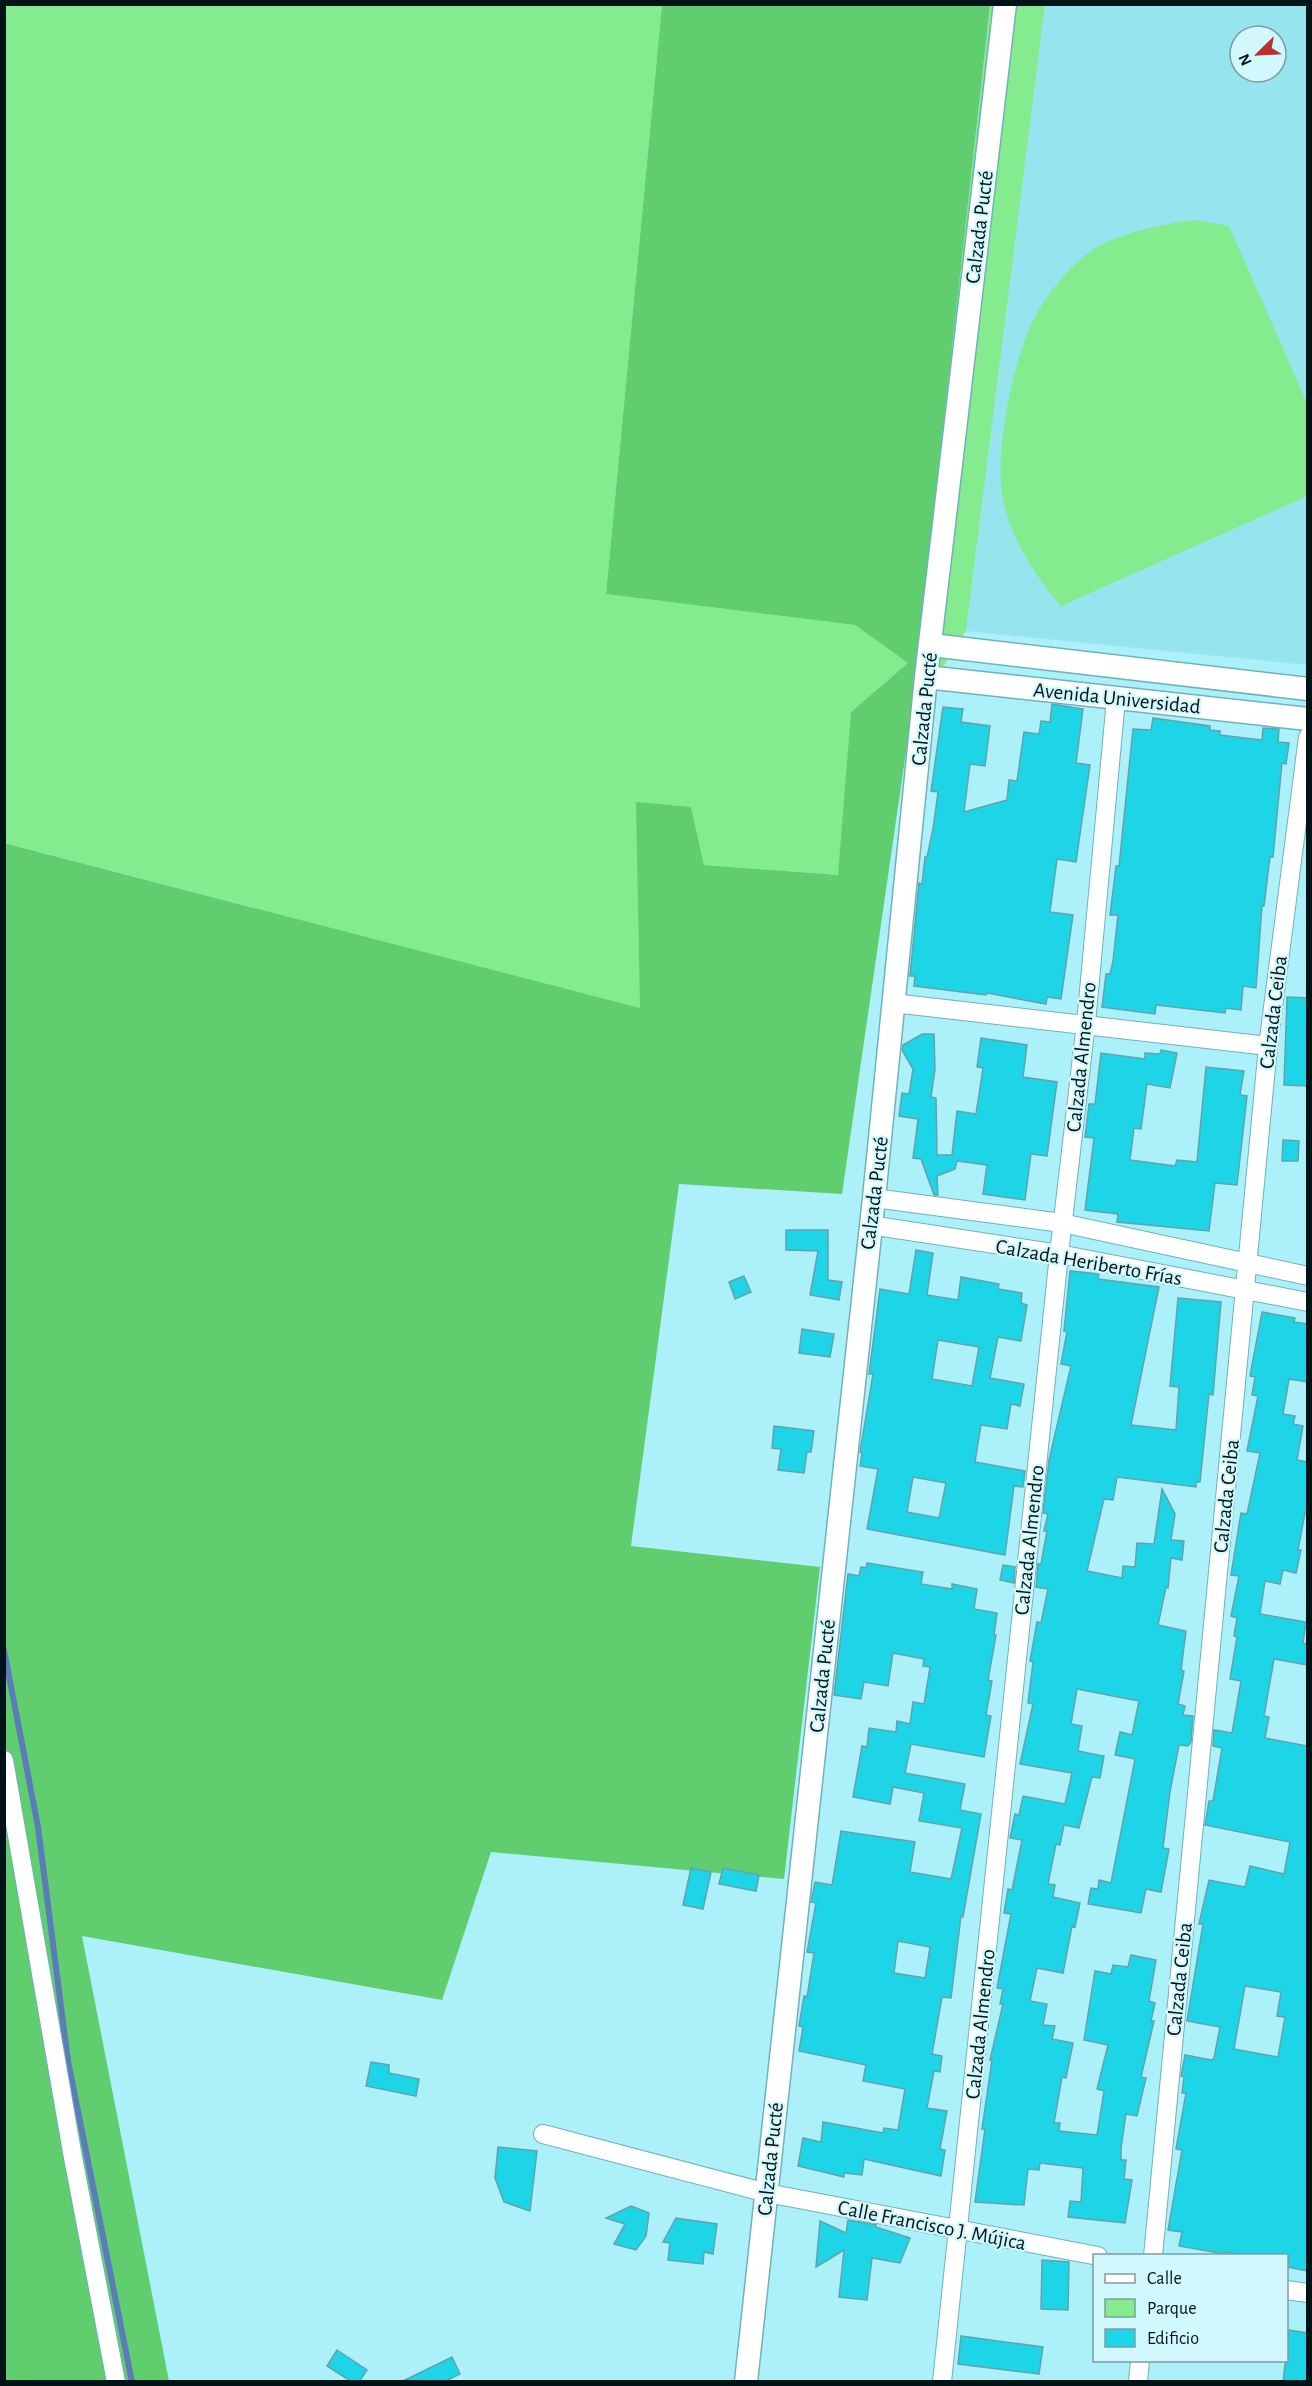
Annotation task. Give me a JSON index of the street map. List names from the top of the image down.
{
  "streets": {
    "street": [
      "Calzada Pucté",
      "Avenida Universidad",
      "Calzada Ceiba",
      "Calzada Almendro",
      "Calzada Heriberto Frías",
      "Calle Francisco J. Mújica"
    ]
  },
  "crossings": [
    ["Calzada Pucté", "Avenida Universidad"],
    ["Calzada Pucté", "Calzada Heriberto Frías"],
    ["Calzada Pucté", "Calle Francisco J. Mújica"],
    ["Avenida Universidad", "Calzada Almendro"],
    ["Calzada Ceiba", "Calzada Heriberto Frías"],
    ["Calzada Almendro", "Calzada Heriberto Frías"],
    ["Calzada Almendro", "Calle Francisco J. Mújica"]
  ],
  "legend": ["Calle", "Parque", "Edificio"],
  "north": "bottom left"
}
